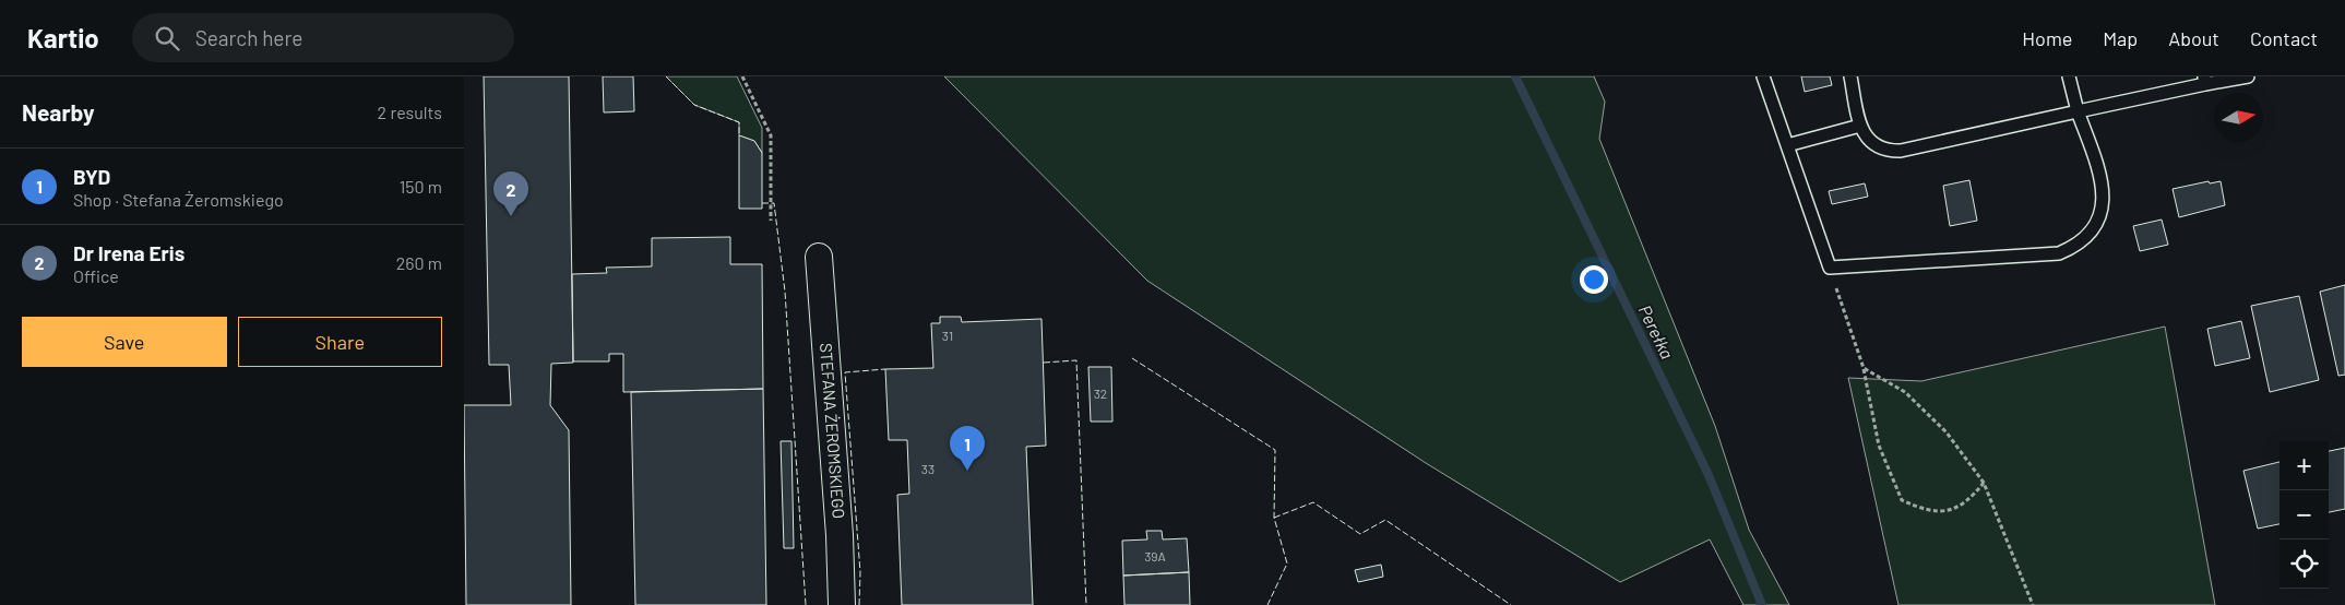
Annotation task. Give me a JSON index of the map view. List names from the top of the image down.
{
  "streets": {
    "street": ["STEFANA ŻEROMSKIEGO"]
  },
  "water": ["Perełka"],
  "house_numbers": [
    "31",
    "32",
    "33",
    "39A"
  ],
  "north": "right",
  "page": {
    "header": "Kartio",
    "search": "Search here",
    "nav": [
      "Home",
      "Map",
      "About",
      "Contact"
    ],
    "heading": ["Nearby", "2 results"],
    "list": [
      {
        "mark": "1",
        "name": "BYD",
        "note": "Shop · Stefana Żeromskiego",
        "value": "150 m"
      },
      {
        "mark": "2",
        "name": "Dr Irena Eris",
        "note": "Office",
        "value": "260 m"
      }
    ],
    "pins": ["2", "1"],
    "buttons": ["Save", "Share"],
    "map_buttons": ["+", "−"]
  }
}
